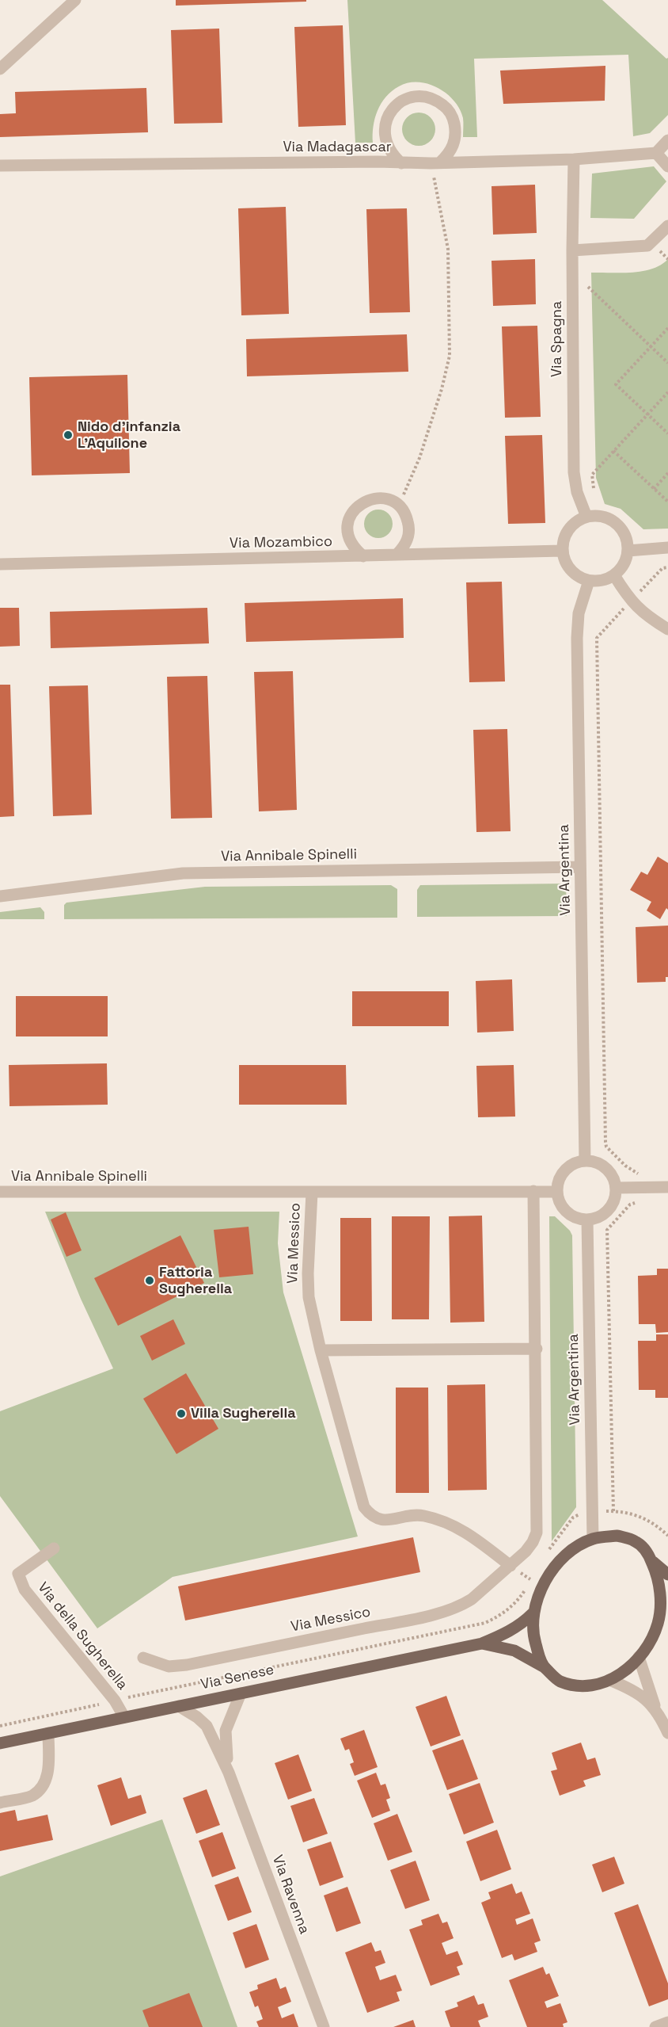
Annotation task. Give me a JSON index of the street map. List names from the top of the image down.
{
  "streets": {
    "main road": ["Via Senese"],
    "street": [
      "Via Madagascar",
      "Via Spagna",
      "Via Mozambico",
      "Via Annibale Spinelli",
      "Via Argentina",
      "Via Messico",
      "Via della Sugherella",
      "Via Ravenna"
    ]
  },
  "crossings": [
    ["Via Madagascar", "Via Spagna"],
    ["Via Spagna", "Via Mozambico"],
    ["Via Spagna", "Via Argentina"],
    ["Via Mozambico", "Via Argentina"],
    ["Via Annibale Spinelli", "Via Argentina"],
    ["Via Annibale Spinelli", "Via Messico"],
    ["Via Argentina", "Via Senese"],
    ["Via della Sugherella", "Via Senese"],
    ["Via Senese", "Via Ravenna"]
  ],
  "places": ["Nido d'infanzia L'Aquilone", "Fattoria Sugherella", "Villa Sugherella"]
}
